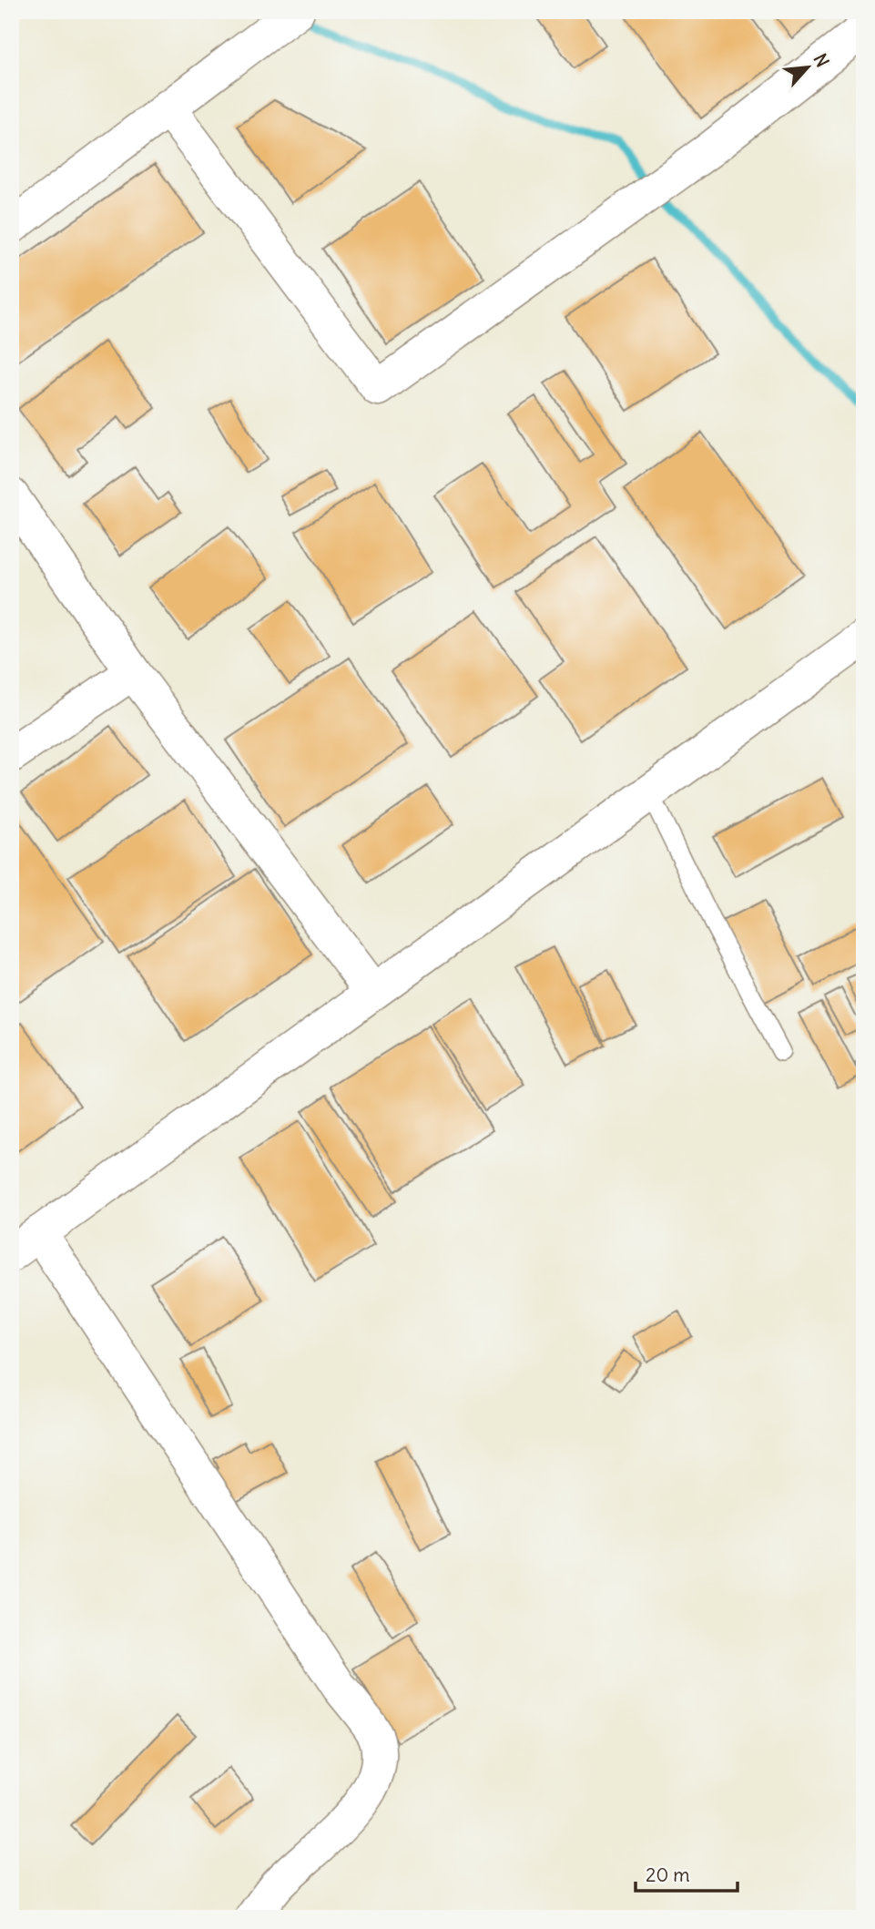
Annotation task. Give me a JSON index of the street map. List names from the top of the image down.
{
  "scale_bar": "20 m",
  "north": "top right"
}
